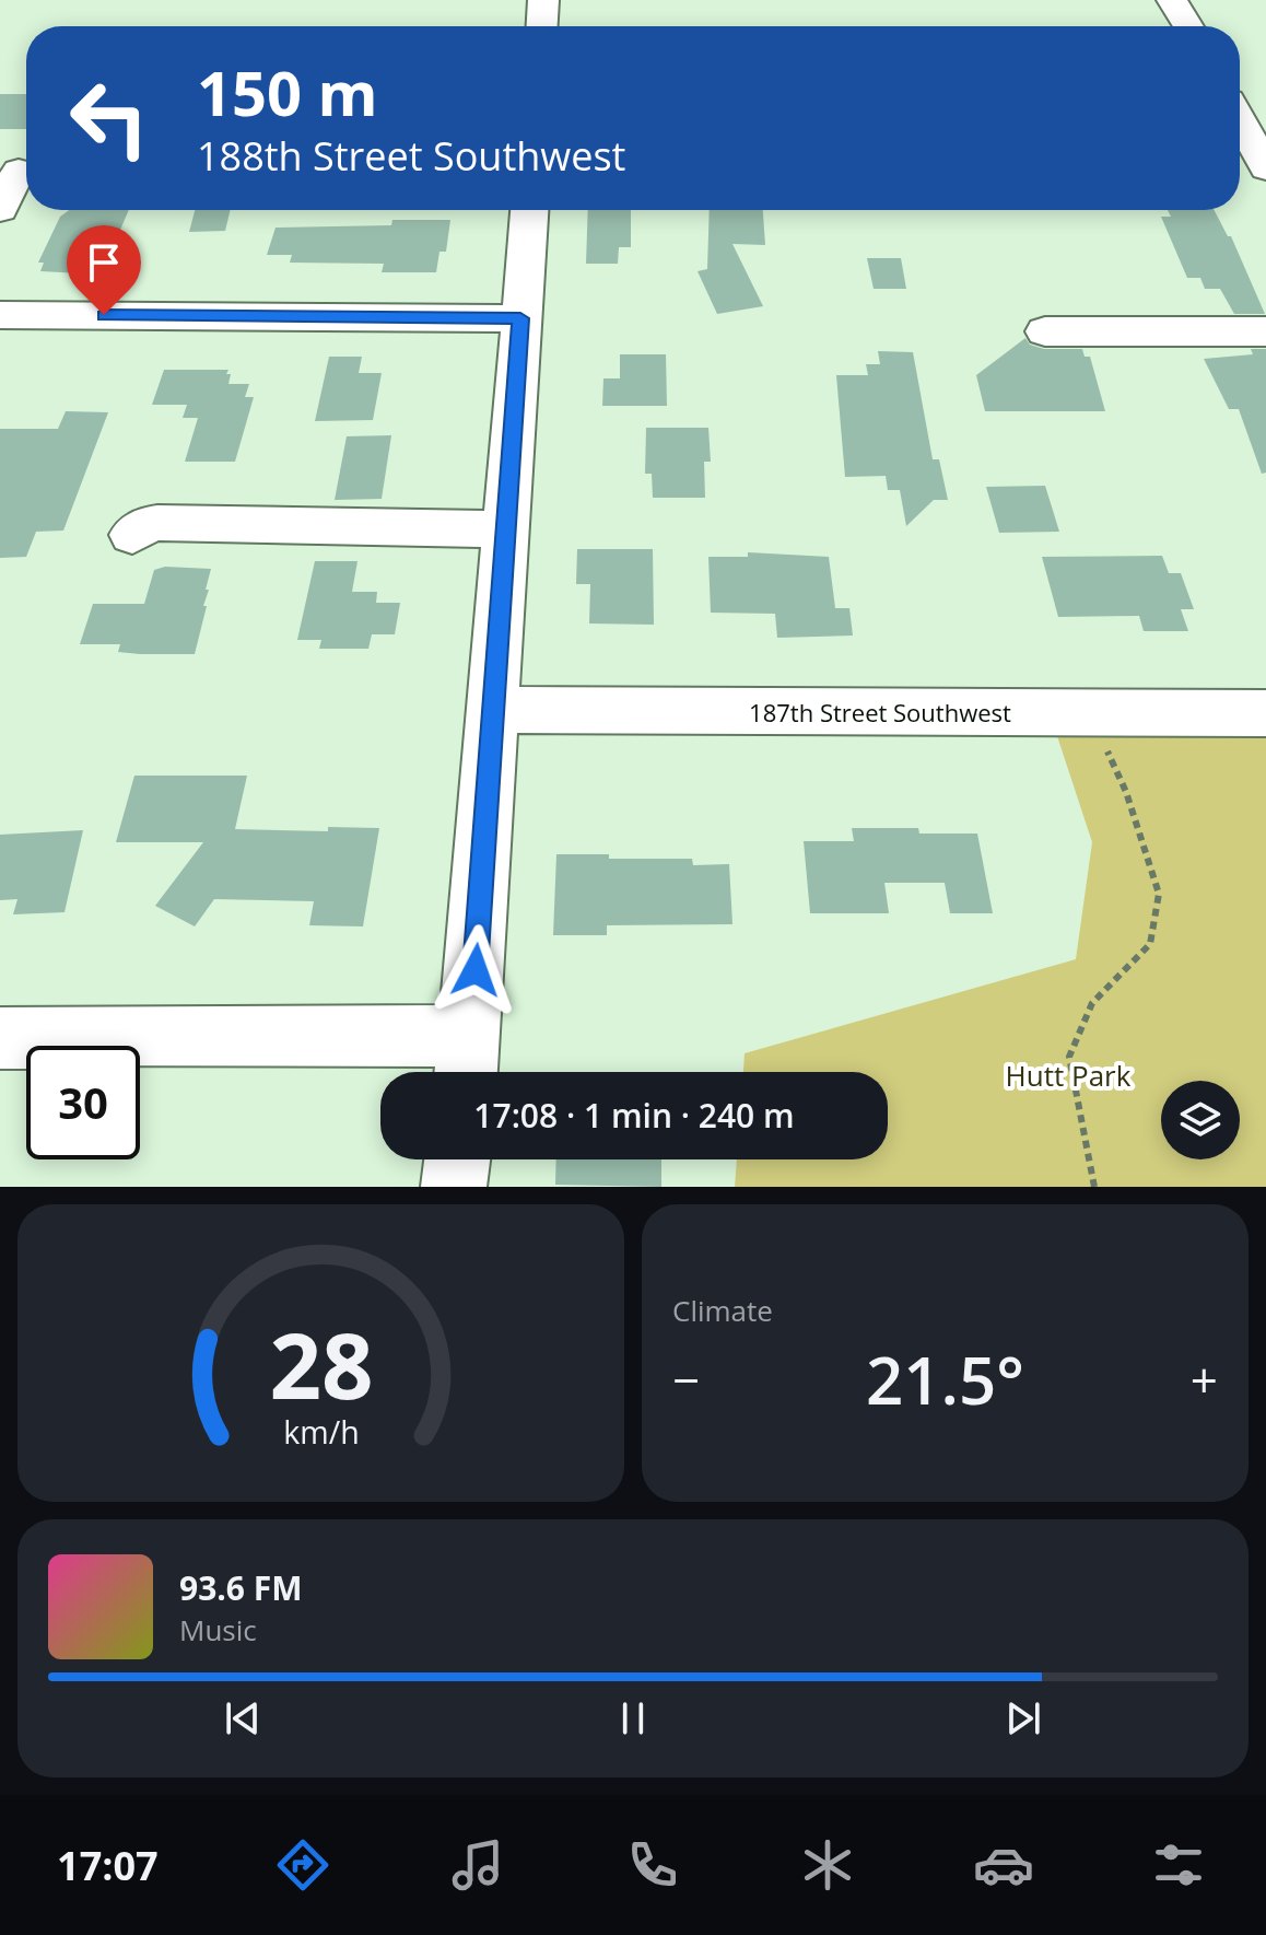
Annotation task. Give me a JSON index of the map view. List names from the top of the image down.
{
  "streets": {
    "street": ["187th Street Southwest"]
  },
  "parks": ["Hutt Park"],
  "page": {
    "turn": ["150 m", "188th Street Southwest"],
    "limit": "30",
    "trip": "17:08 · 1 min · 240 m",
    "tile": "Climate",
    "heat": ["−", "21.5°", "+"],
    "song": ["93.6 FM", "Music"],
    "tabs": "17:07",
    "gauge": ["28", "km/h"]
  }
}
